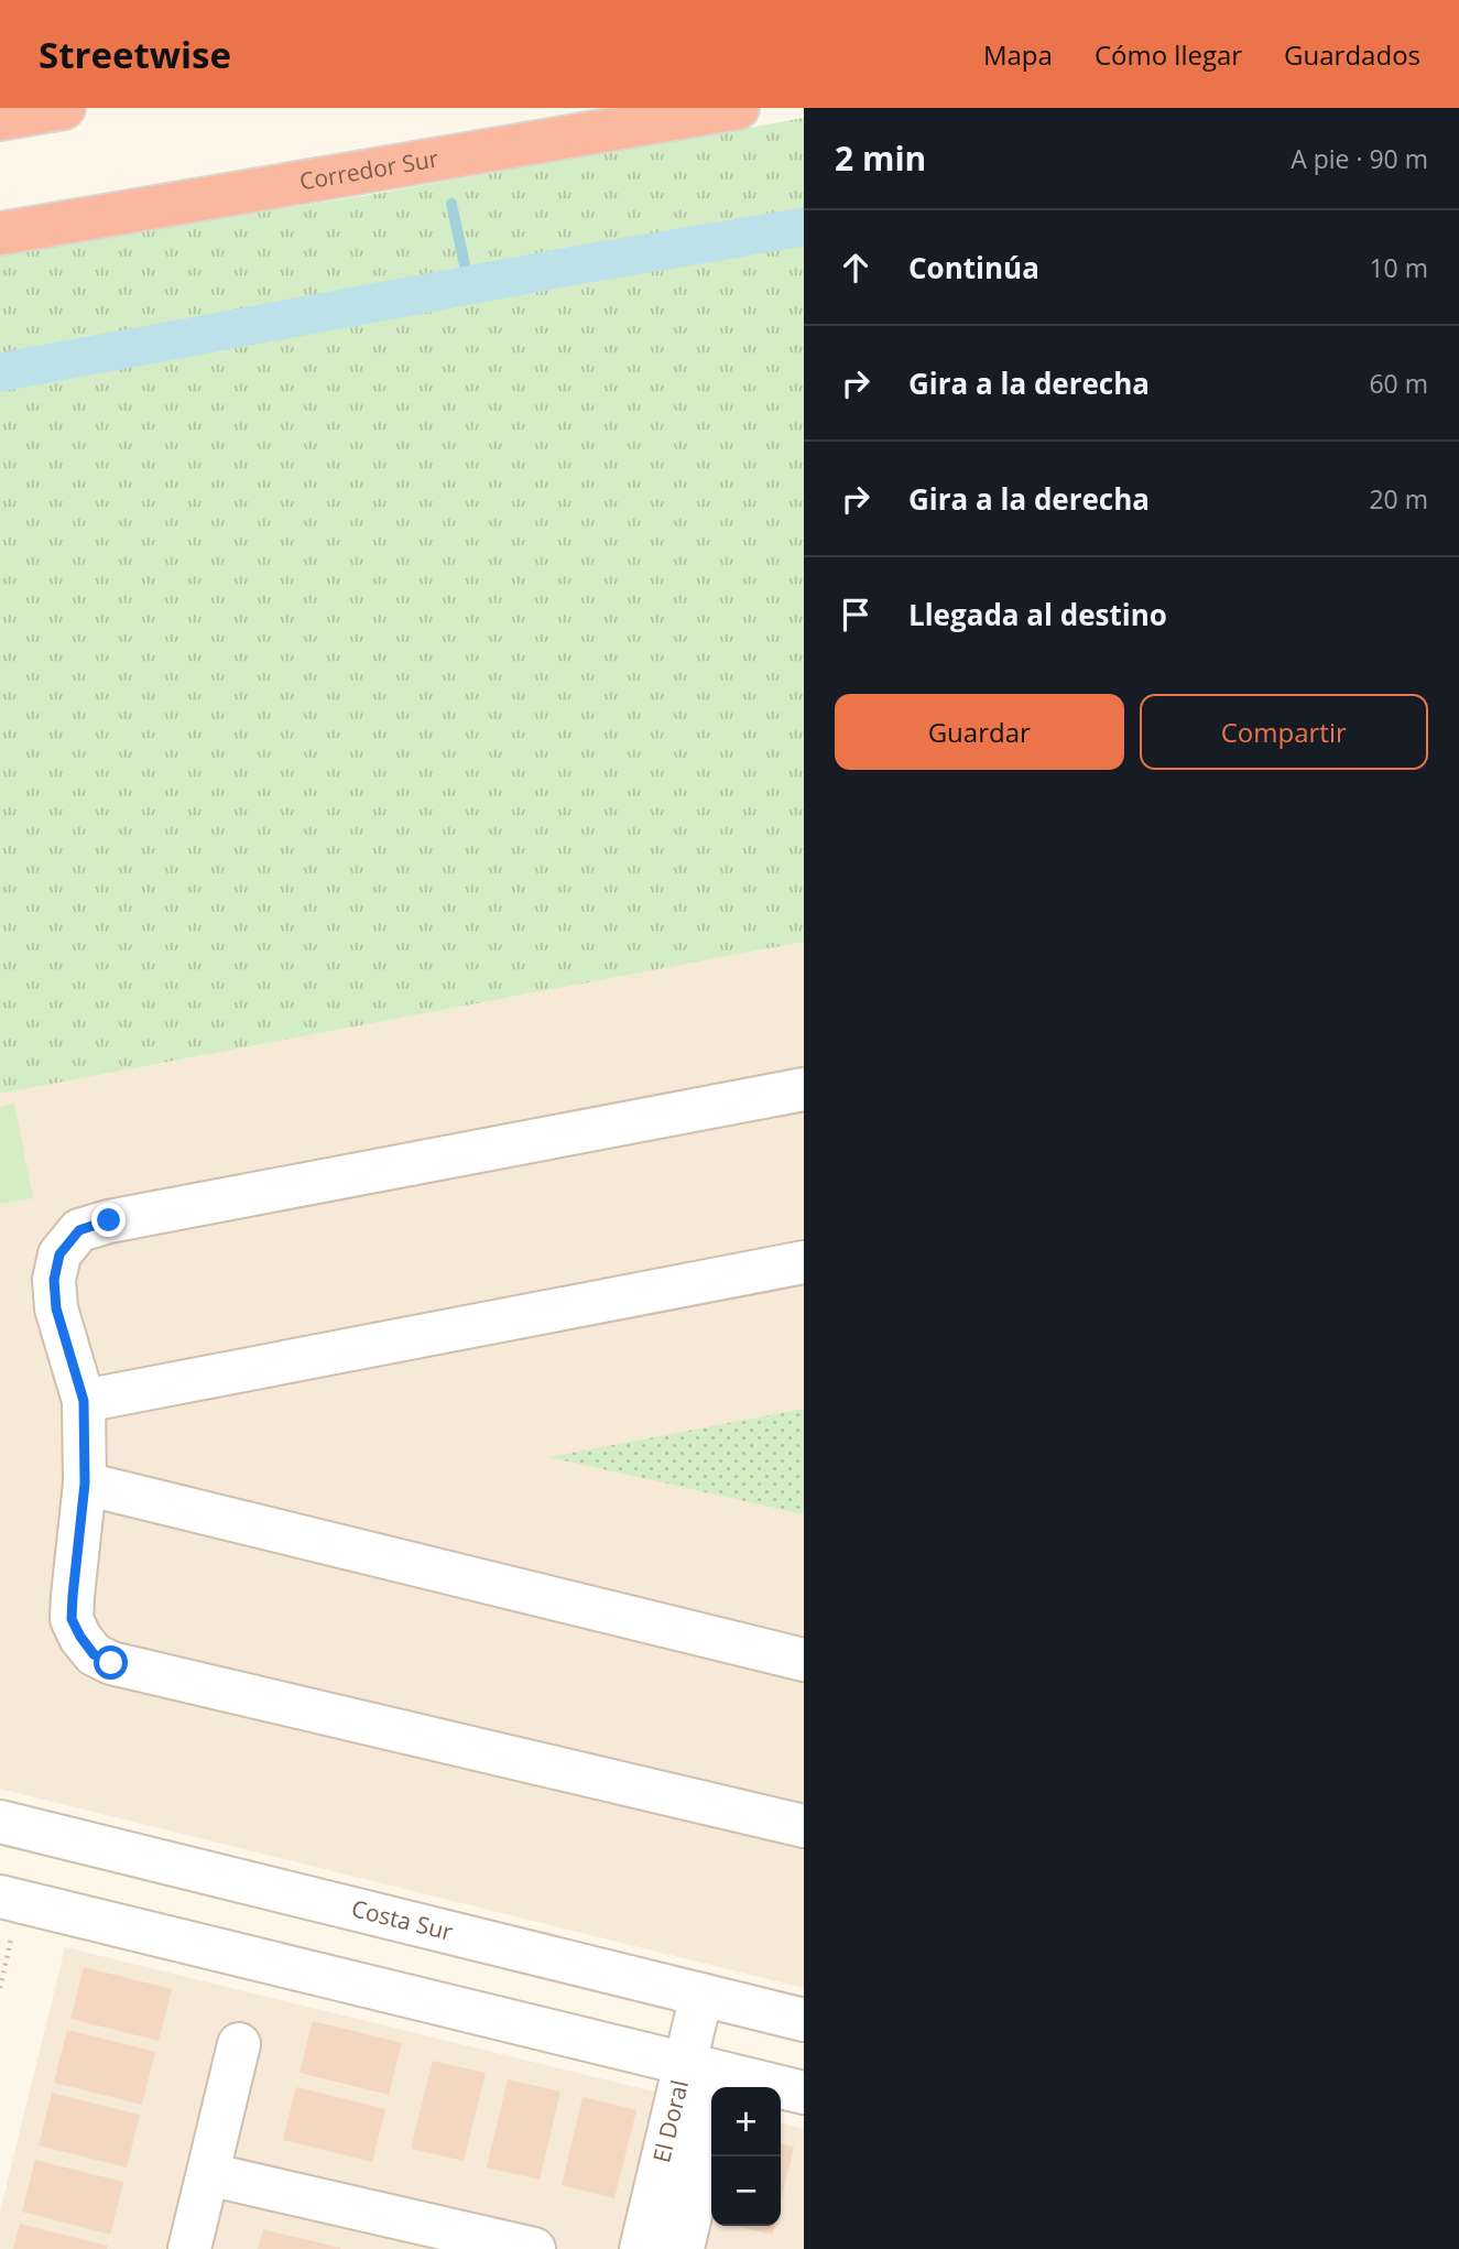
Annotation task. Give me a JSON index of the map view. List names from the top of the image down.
{
  "streets": {
    "highway": ["Corredor Sur"],
    "street": ["Costa Sur", "El Doral"]
  },
  "crossings": [
    ["Costa Sur", "El Doral"]
  ],
  "page": {
    "header": "Streetwise",
    "nav": ["Mapa", "Cómo llegar", "Guardados"],
    "heading": ["2 min", "A pie · 90 m"],
    "list": [
      ["Continúa", "10 m"],
      ["Gira a la derecha", "60 m"],
      ["Gira a la derecha", "20 m"],
      "Llegada al destino"
    ],
    "buttons": ["Guardar", "Compartir"],
    "map_buttons": ["+", "−"]
  }
}
